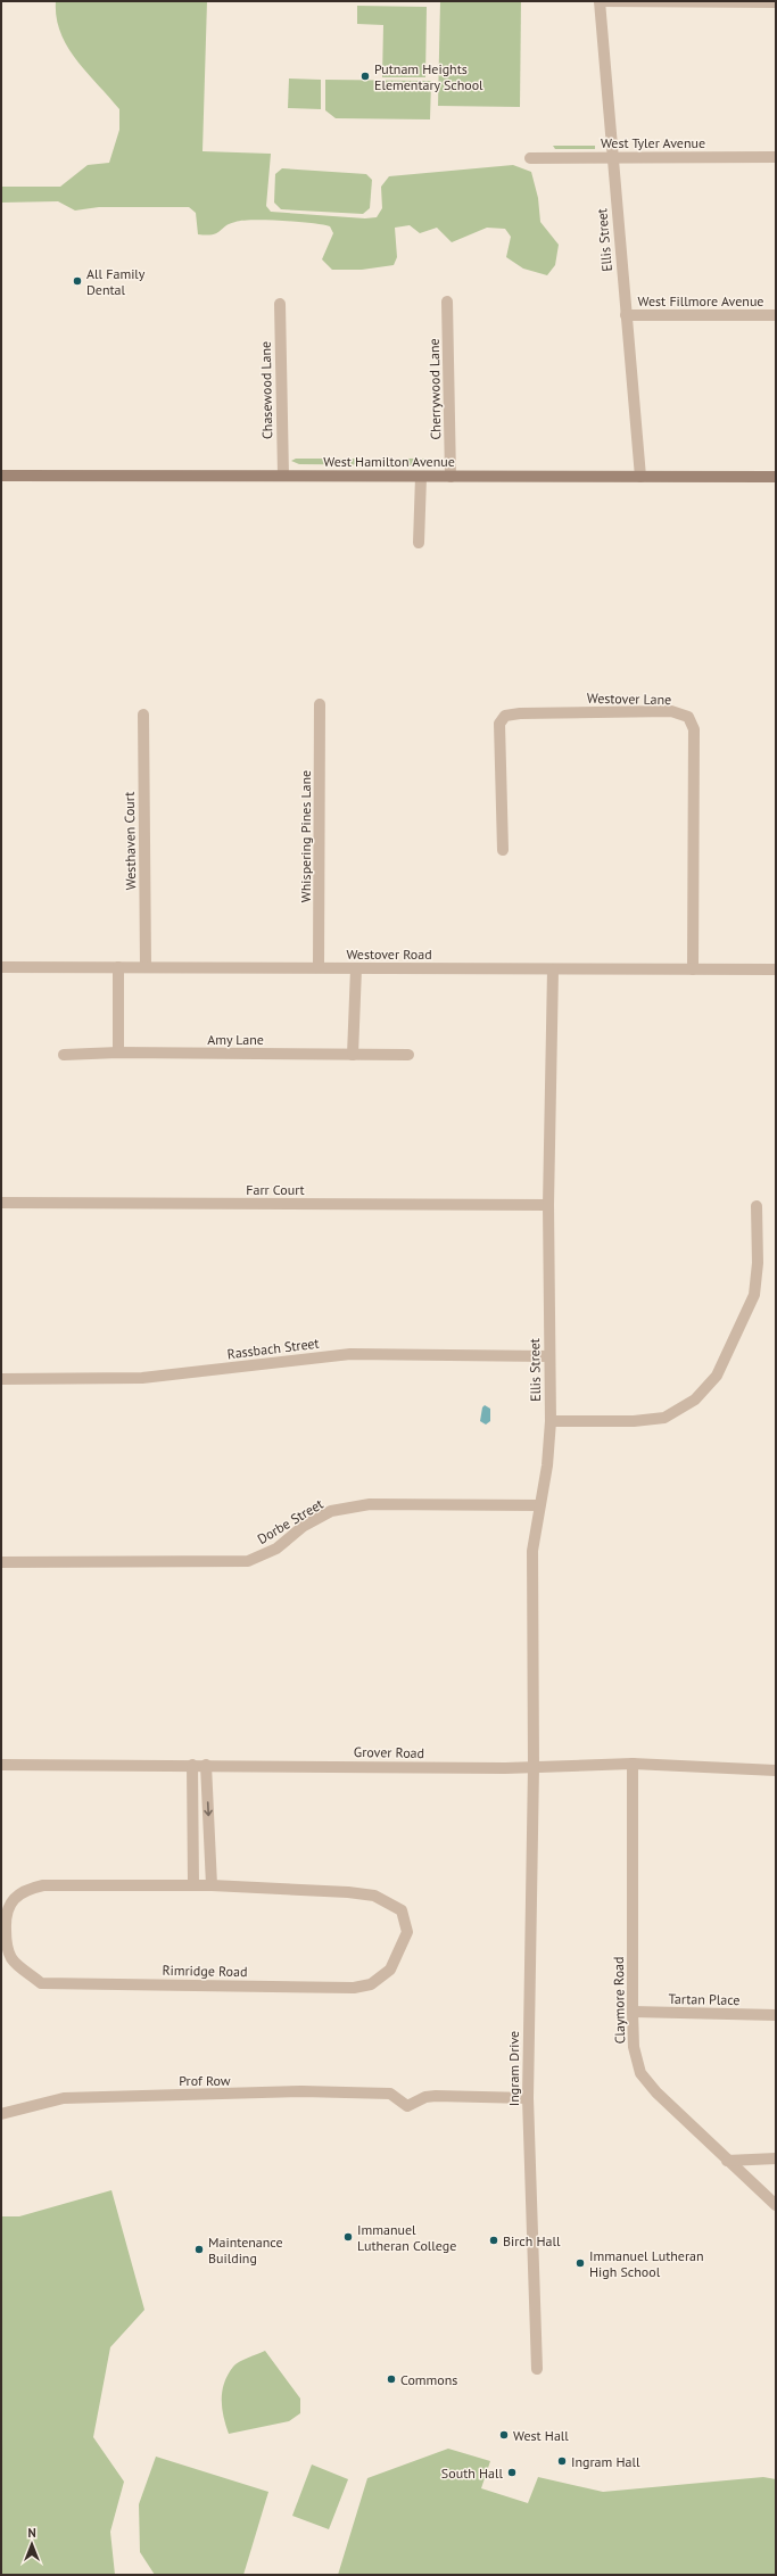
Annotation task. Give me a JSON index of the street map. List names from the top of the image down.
{
  "streets": {
    "street": [
      "West Tyler Avenue",
      "Ellis Street",
      "West Fillmore Avenue",
      "Cherrywood Lane",
      "Chasewood Lane",
      "West Hamilton Avenue",
      "Westover Lane",
      "Whispering Pines Lane",
      "Westhaven Court",
      "Westover Road",
      "Amy Lane",
      "Farr Court",
      "Rassbach Street",
      "Dorbe Street",
      "Grover Road",
      "Rimridge Road",
      "Tartan Place",
      "Claymore Road",
      "Ingram Drive",
      "Prof Row"
    ]
  },
  "crossings": [
    ["West Tyler Avenue", "Ellis Street"],
    ["Ellis Street", "West Fillmore Avenue"],
    ["Ellis Street", "West Hamilton Avenue"],
    ["Ellis Street", "Westover Road"],
    ["Ellis Street", "Farr Court"],
    ["Ellis Street", "Rassbach Street"],
    ["Ellis Street", "Dorbe Street"],
    ["Ellis Street", "Grover Road"],
    ["Ellis Street", "Ingram Drive"],
    ["Cherrywood Lane", "West Hamilton Avenue"],
    ["Chasewood Lane", "West Hamilton Avenue"],
    ["Westover Lane", "Westover Road"],
    ["Whispering Pines Lane", "Westover Road"],
    ["Westhaven Court", "Westover Road"],
    ["Grover Road", "Claymore Road"],
    ["Grover Road", "Ingram Drive"],
    ["Tartan Place", "Claymore Road"],
    ["Ingram Drive", "Prof Row"]
  ],
  "places": [
    "Putnam Heights Elementary School",
    "All Family Dental",
    "Immanuel Lutheran College",
    "Birch Hall",
    "Maintenance Building",
    "Immanuel Lutheran High School",
    "Commons",
    "West Hall",
    "Ingram Hall",
    "South Hall"
  ],
  "north": "top"
}
